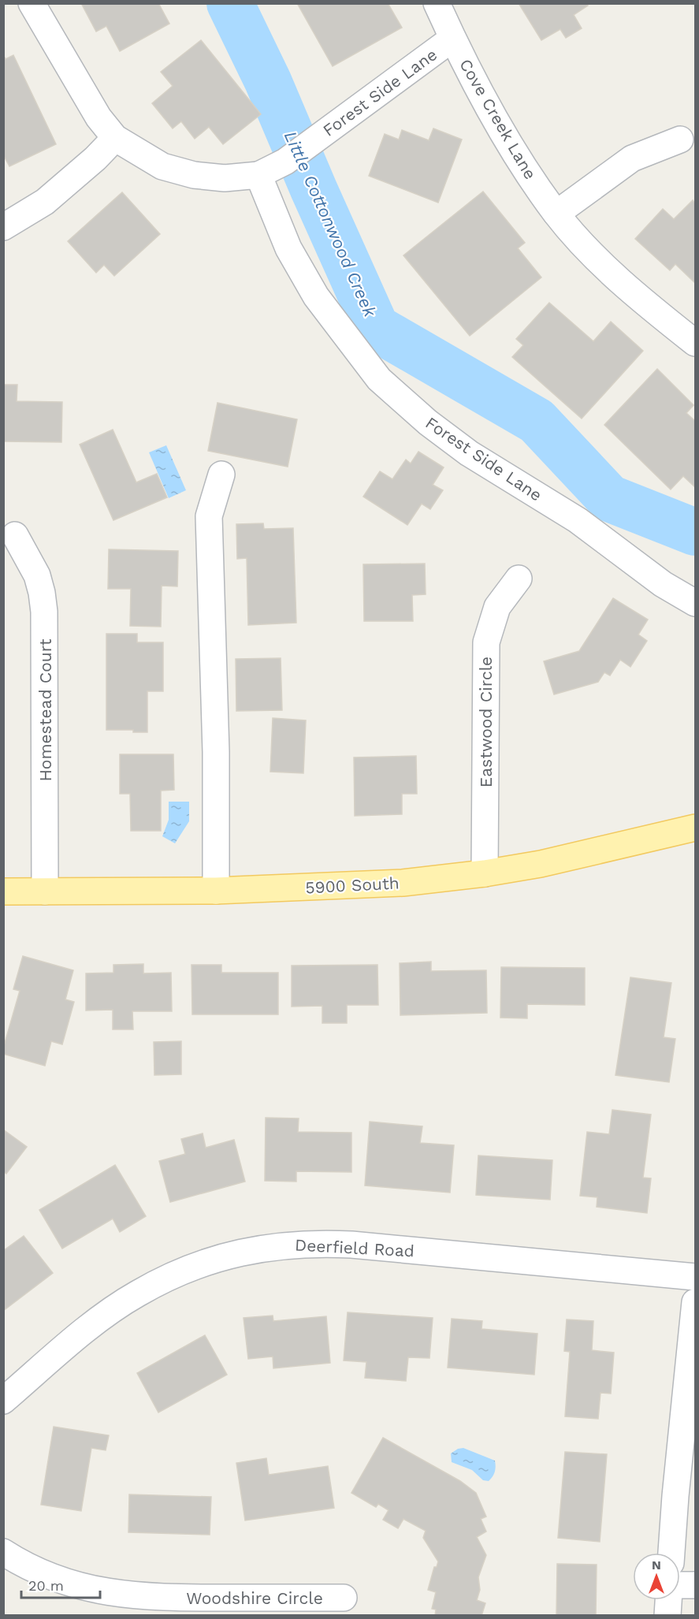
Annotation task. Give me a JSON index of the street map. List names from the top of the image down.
{
  "streets": {
    "main road": ["5900 South"],
    "street": [
      "Forest Side Lane",
      "Cove Creek Lane",
      "Homestead Court",
      "Eastwood Circle",
      "Deerfield Road",
      "Woodshire Circle"
    ]
  },
  "crossings": [
    ["Forest Side Lane", "Cove Creek Lane"],
    ["Homestead Court", "5900 South"],
    ["Eastwood Circle", "5900 South"]
  ],
  "water": ["Little Cottonwood Creek"],
  "scale_bar": "20 m",
  "north": "top"
}
